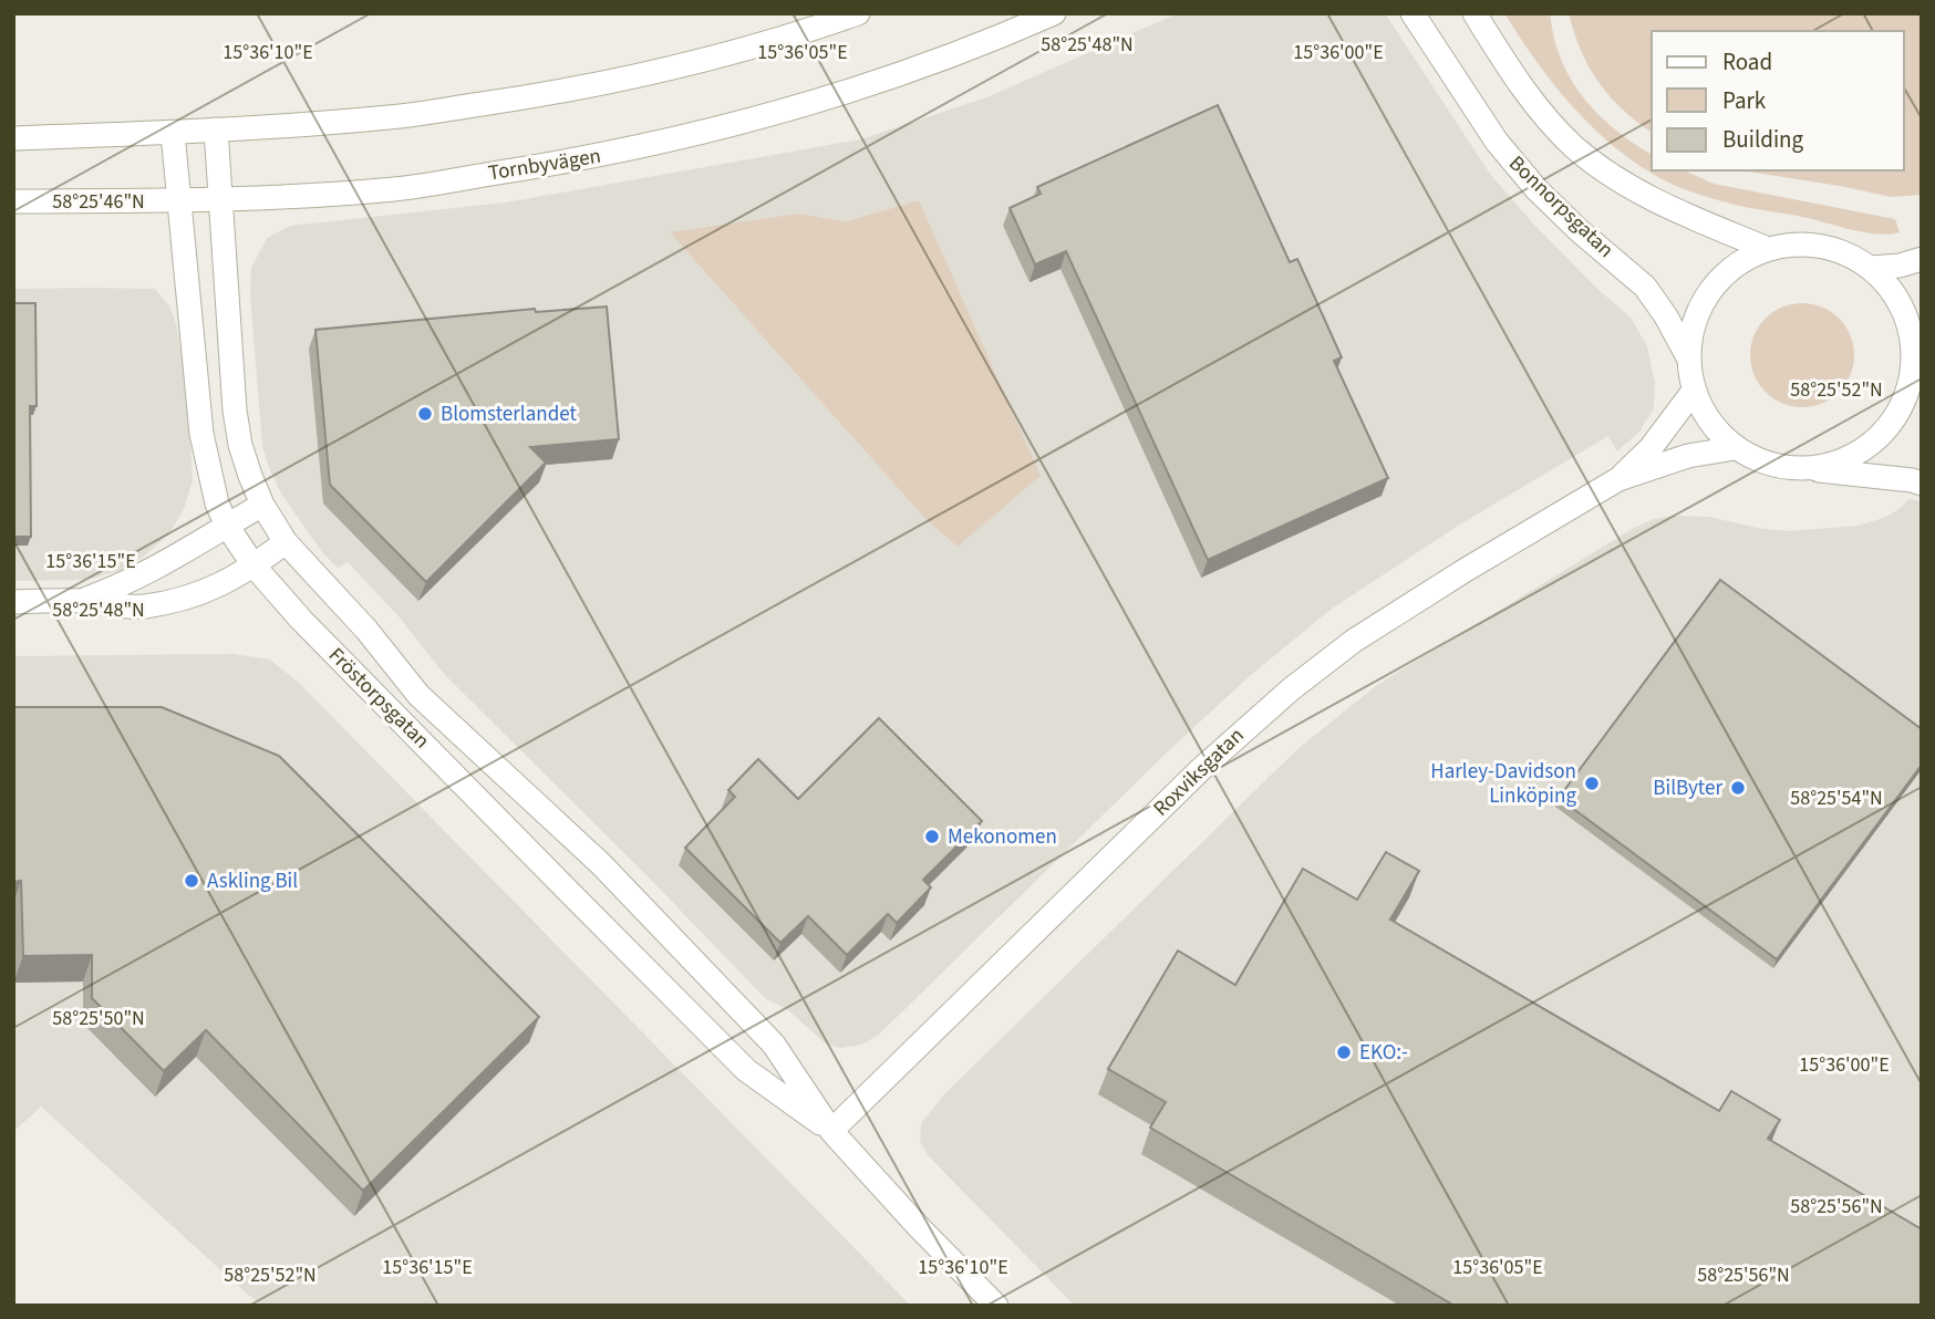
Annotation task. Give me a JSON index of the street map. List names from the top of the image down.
{
  "streets": {
    "street": [
      "Tornbyvägen",
      "Bonnorpsgatan",
      "Fröstorpsgatan",
      "Roxviksgatan"
    ]
  },
  "crossings": [
    ["Tornbyvägen", "Fröstorpsgatan"],
    ["Bonnorpsgatan", "Roxviksgatan"],
    ["Fröstorpsgatan", "Roxviksgatan"]
  ],
  "places": [
    "Blomsterlandet",
    "Harley-Davidson Linköping",
    "BilByter",
    "Mekonomen",
    "Askling Bil",
    "EKO:-"
  ],
  "legend": ["Road", "Park", "Building"],
  "coordinates": [
    "58°25'48\"N",
    "15°36'10\"E",
    "15°36'05\"E",
    "15°36'00\"E",
    "58°25'46\"N",
    "58°25'52\"N",
    "15°36'15\"E",
    "58°25'54\"N",
    "58°25'50\"N",
    "58°25'56\"N"
  ]
}
